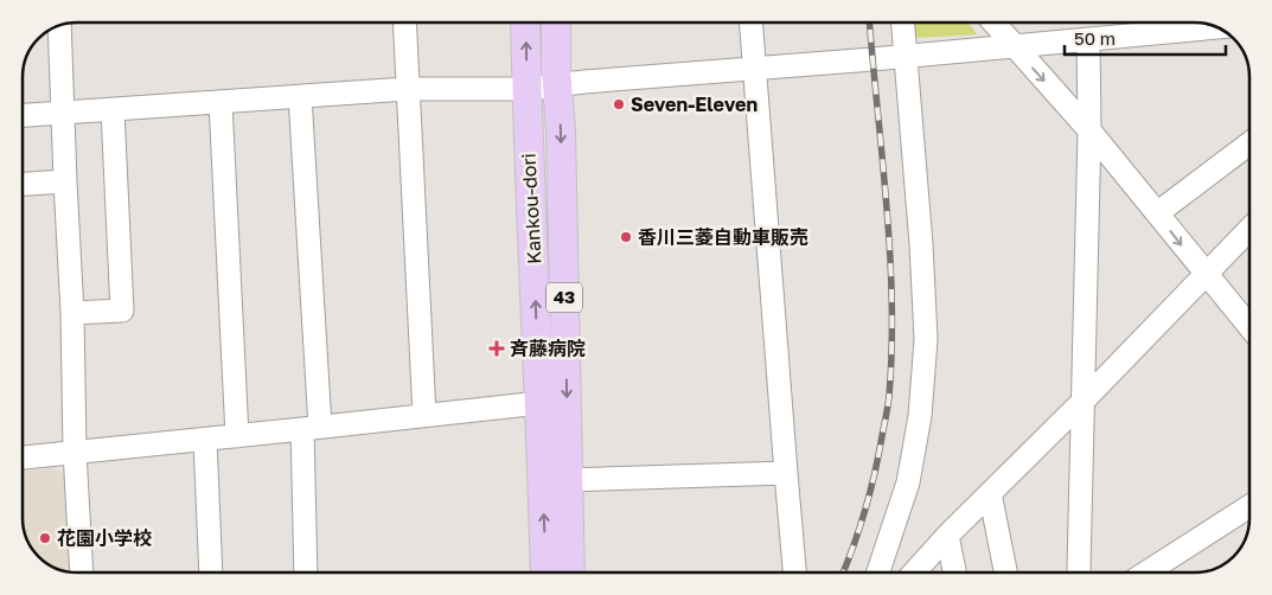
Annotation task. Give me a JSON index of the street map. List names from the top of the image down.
{
  "streets": {
    "main road": ["Kankou-dori", "43"]
  },
  "places": {
    "other": ["Seven-Eleven", "香川三菱自動車販売", "花園小学校"],
    "health": ["斉藤病院"]
  },
  "scale_bar": "50 m"
}
